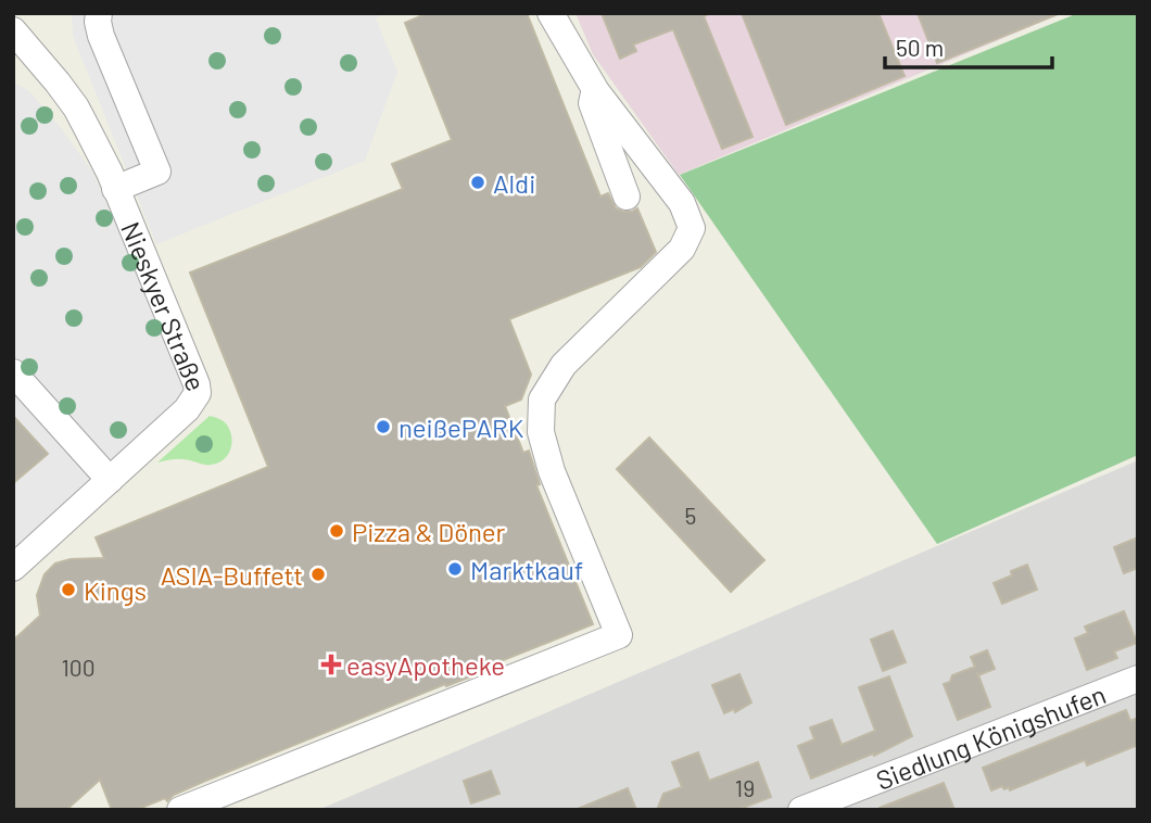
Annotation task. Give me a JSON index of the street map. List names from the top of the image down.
{
  "streets": {
    "street": ["Nieskyer Straße", "Siedlung Königshufen"]
  },
  "places": {
    "other": [
      "Aldi",
      "neißePARK",
      "Pizza & Döner",
      "Marktkauf",
      "ASIA-Buffett",
      "Kings"
    ],
    "health": ["easyApotheke"]
  },
  "house_numbers": ["5", "100", "19"],
  "scale_bar": "50 m"
}
